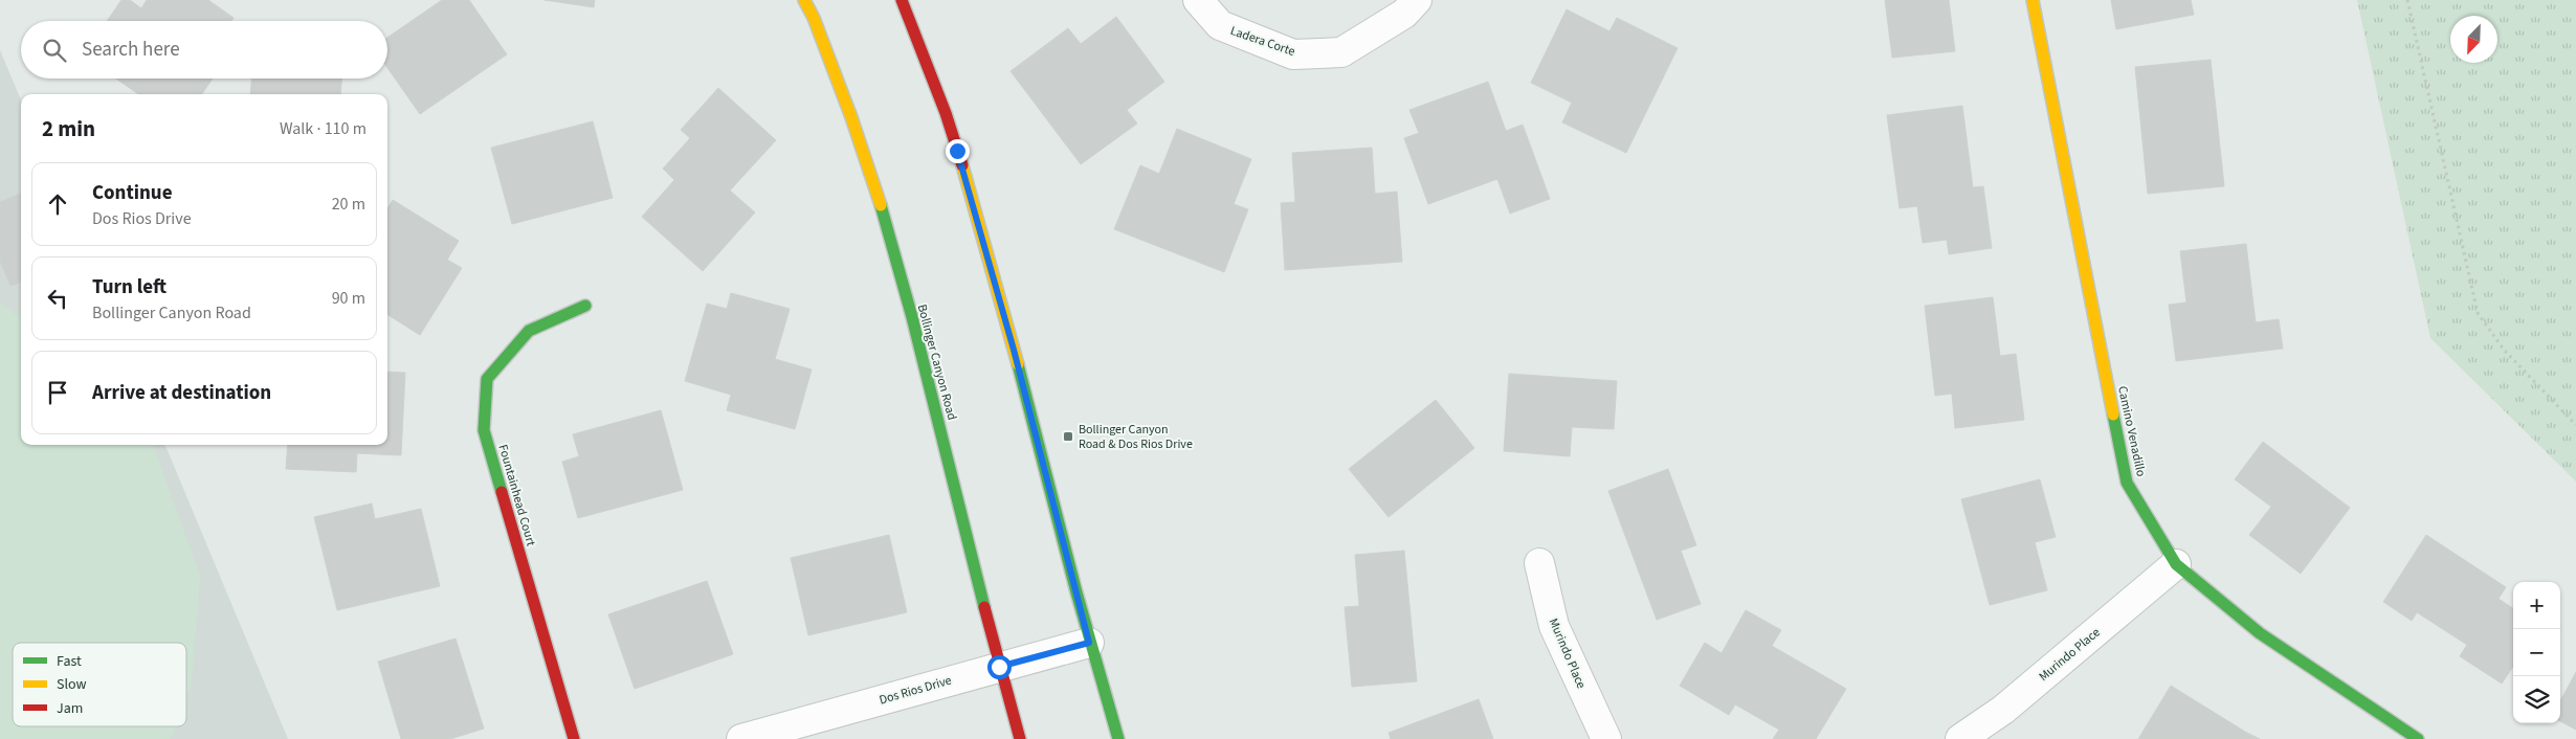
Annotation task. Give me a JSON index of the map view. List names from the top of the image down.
{
  "streets": {
    "main road": ["Bollinger Canyon Road", "Camino Venadillo", "Fountainhead Court"],
    "street": ["Ladera Corte", "Murindo Place", "Dos Rios Drive"]
  },
  "crossings": [
    ["Bollinger Canyon Road", "Dos Rios Drive"],
    ["Camino Venadillo", "Murindo Place"]
  ],
  "places": {
    "transit": ["Bollinger Canyon Road & Dos Rios Drive"]
  },
  "legend": ["Fast", "Slow", "Jam"],
  "north": "bottom left",
  "page": {
    "search": "Search here",
    "heading": ["2 min", "Walk · 110 m"],
    "list": [
      ["Continue", "Dos Rios Drive", "20 m"],
      ["Turn left", "Bollinger Canyon Road", "90 m"],
      "Arrive at destination"
    ],
    "map_buttons": ["+", "−"]
  }
}
